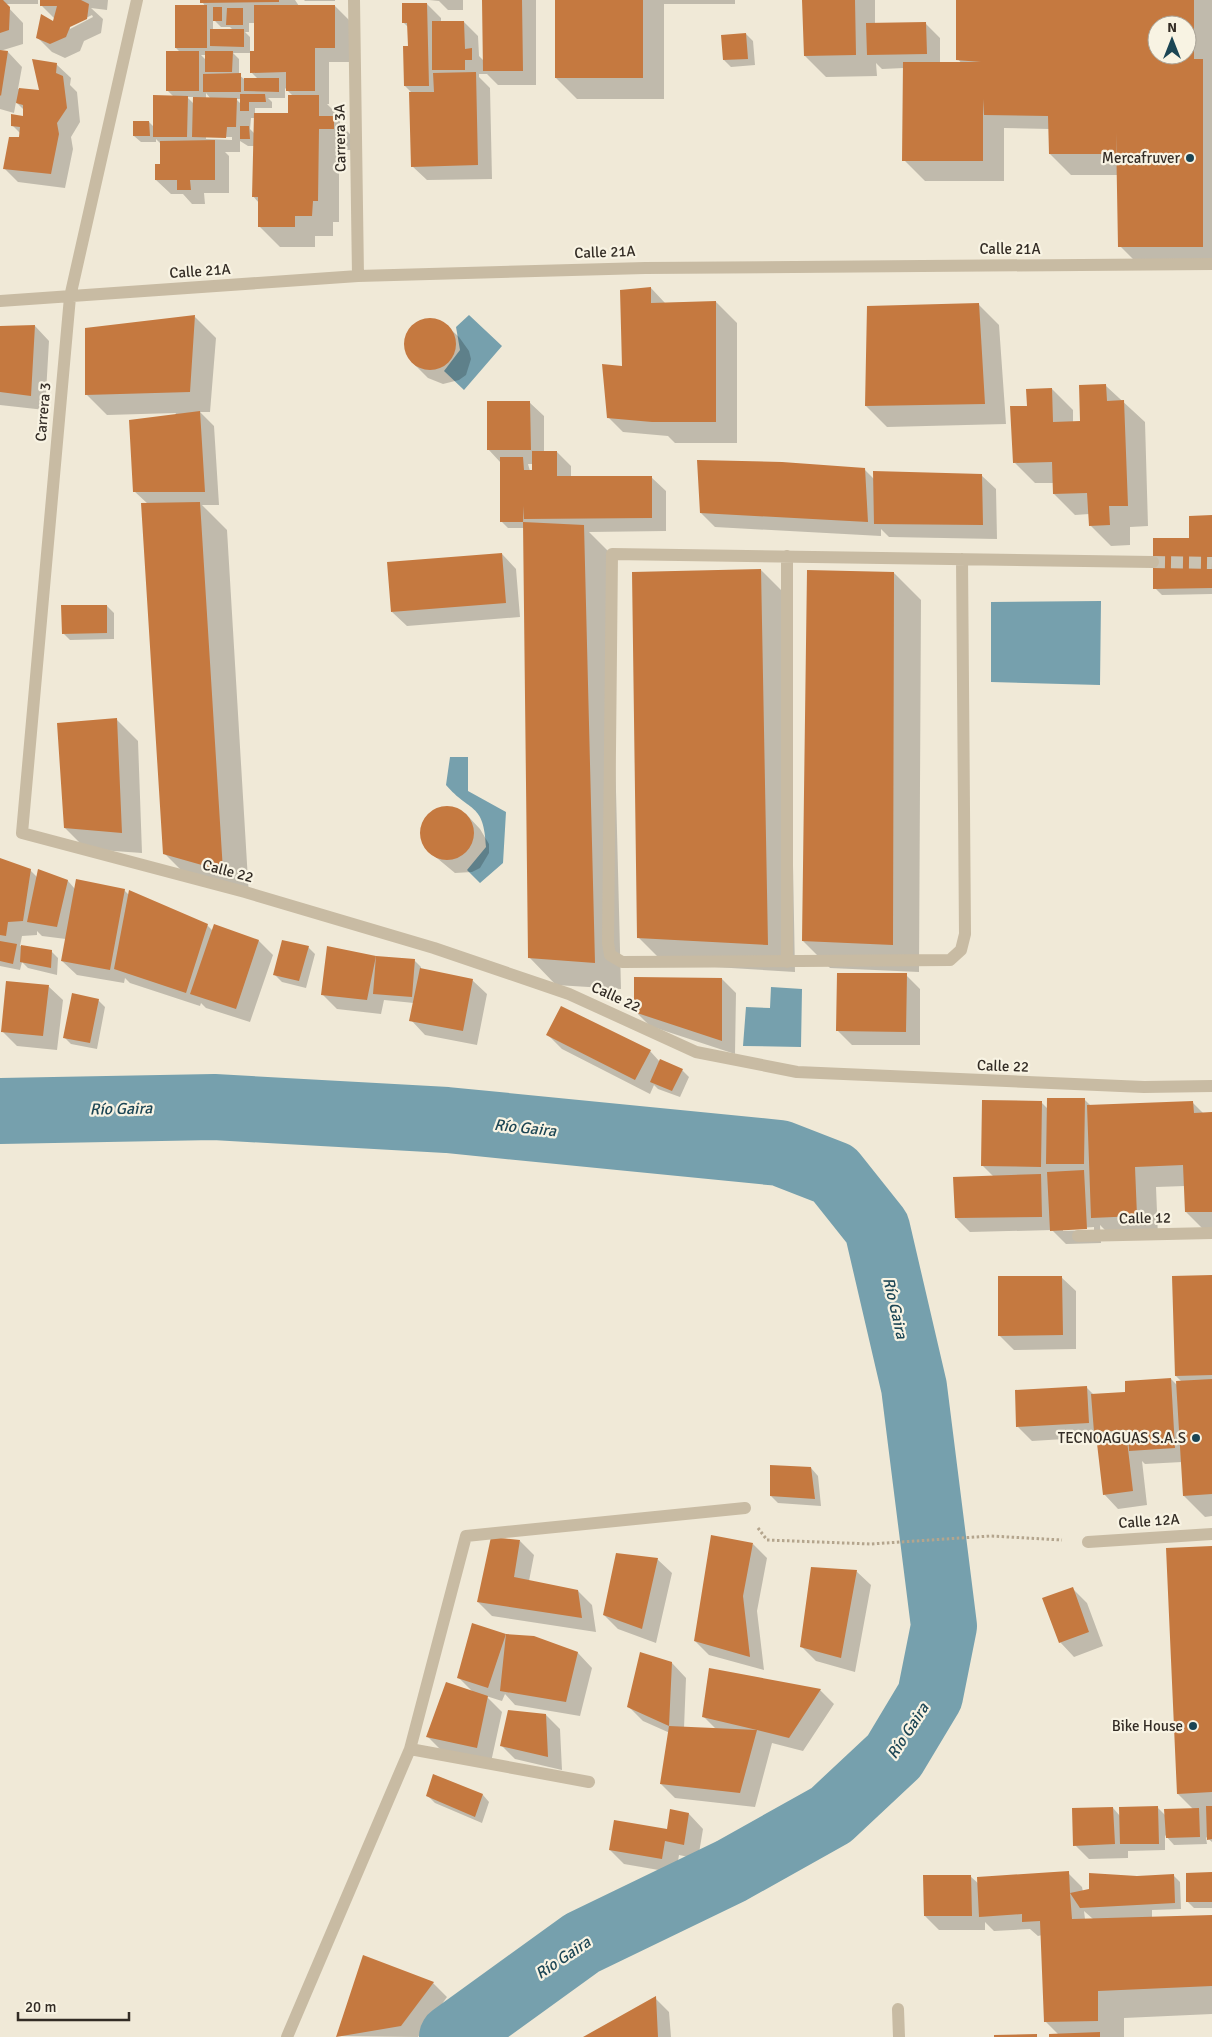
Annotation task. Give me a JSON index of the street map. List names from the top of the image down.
{
  "streets": {
    "street": [
      "Carrera 3A",
      "Calle 21A",
      "Carrera 3",
      "Calle 22",
      "Calle 12",
      "Calle 12A"
    ]
  },
  "crossings": [
    ["Carrera 3A", "Calle 21A"],
    ["Calle 21A", "Carrera 3"],
    ["Carrera 3", "Calle 22"]
  ],
  "water": ["Río Gaira"],
  "places": ["Mercafruver", "TECNOAGUAS S.A.S", "Bike House"],
  "scale_bar": "20 m",
  "north": "top"
}
